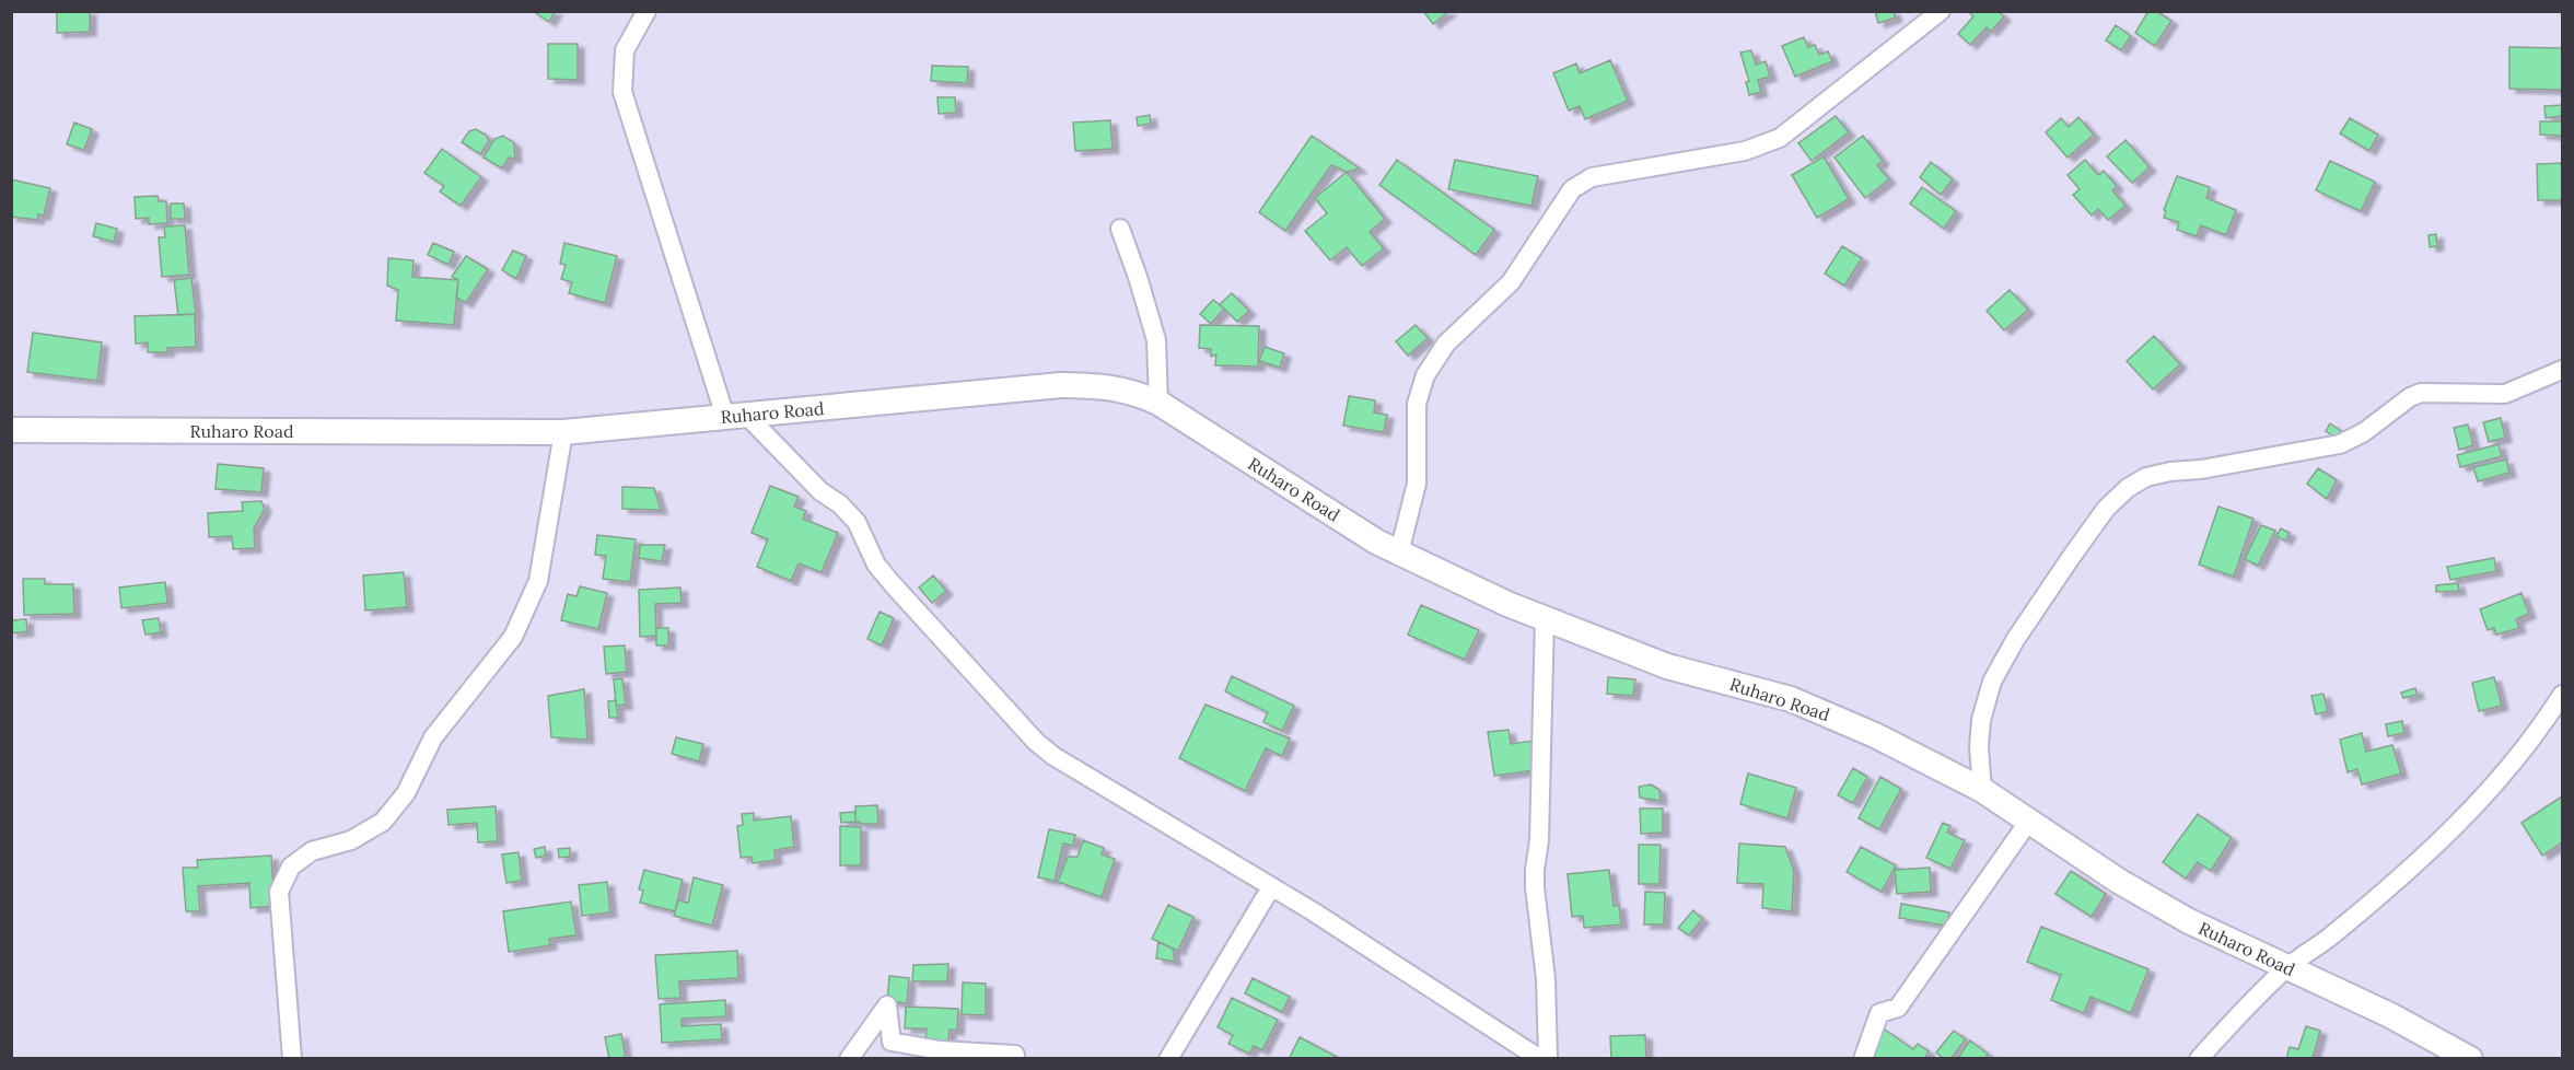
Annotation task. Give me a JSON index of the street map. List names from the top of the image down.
{
  "streets": {
    "street": ["Ruharo Road"]
  }
}
